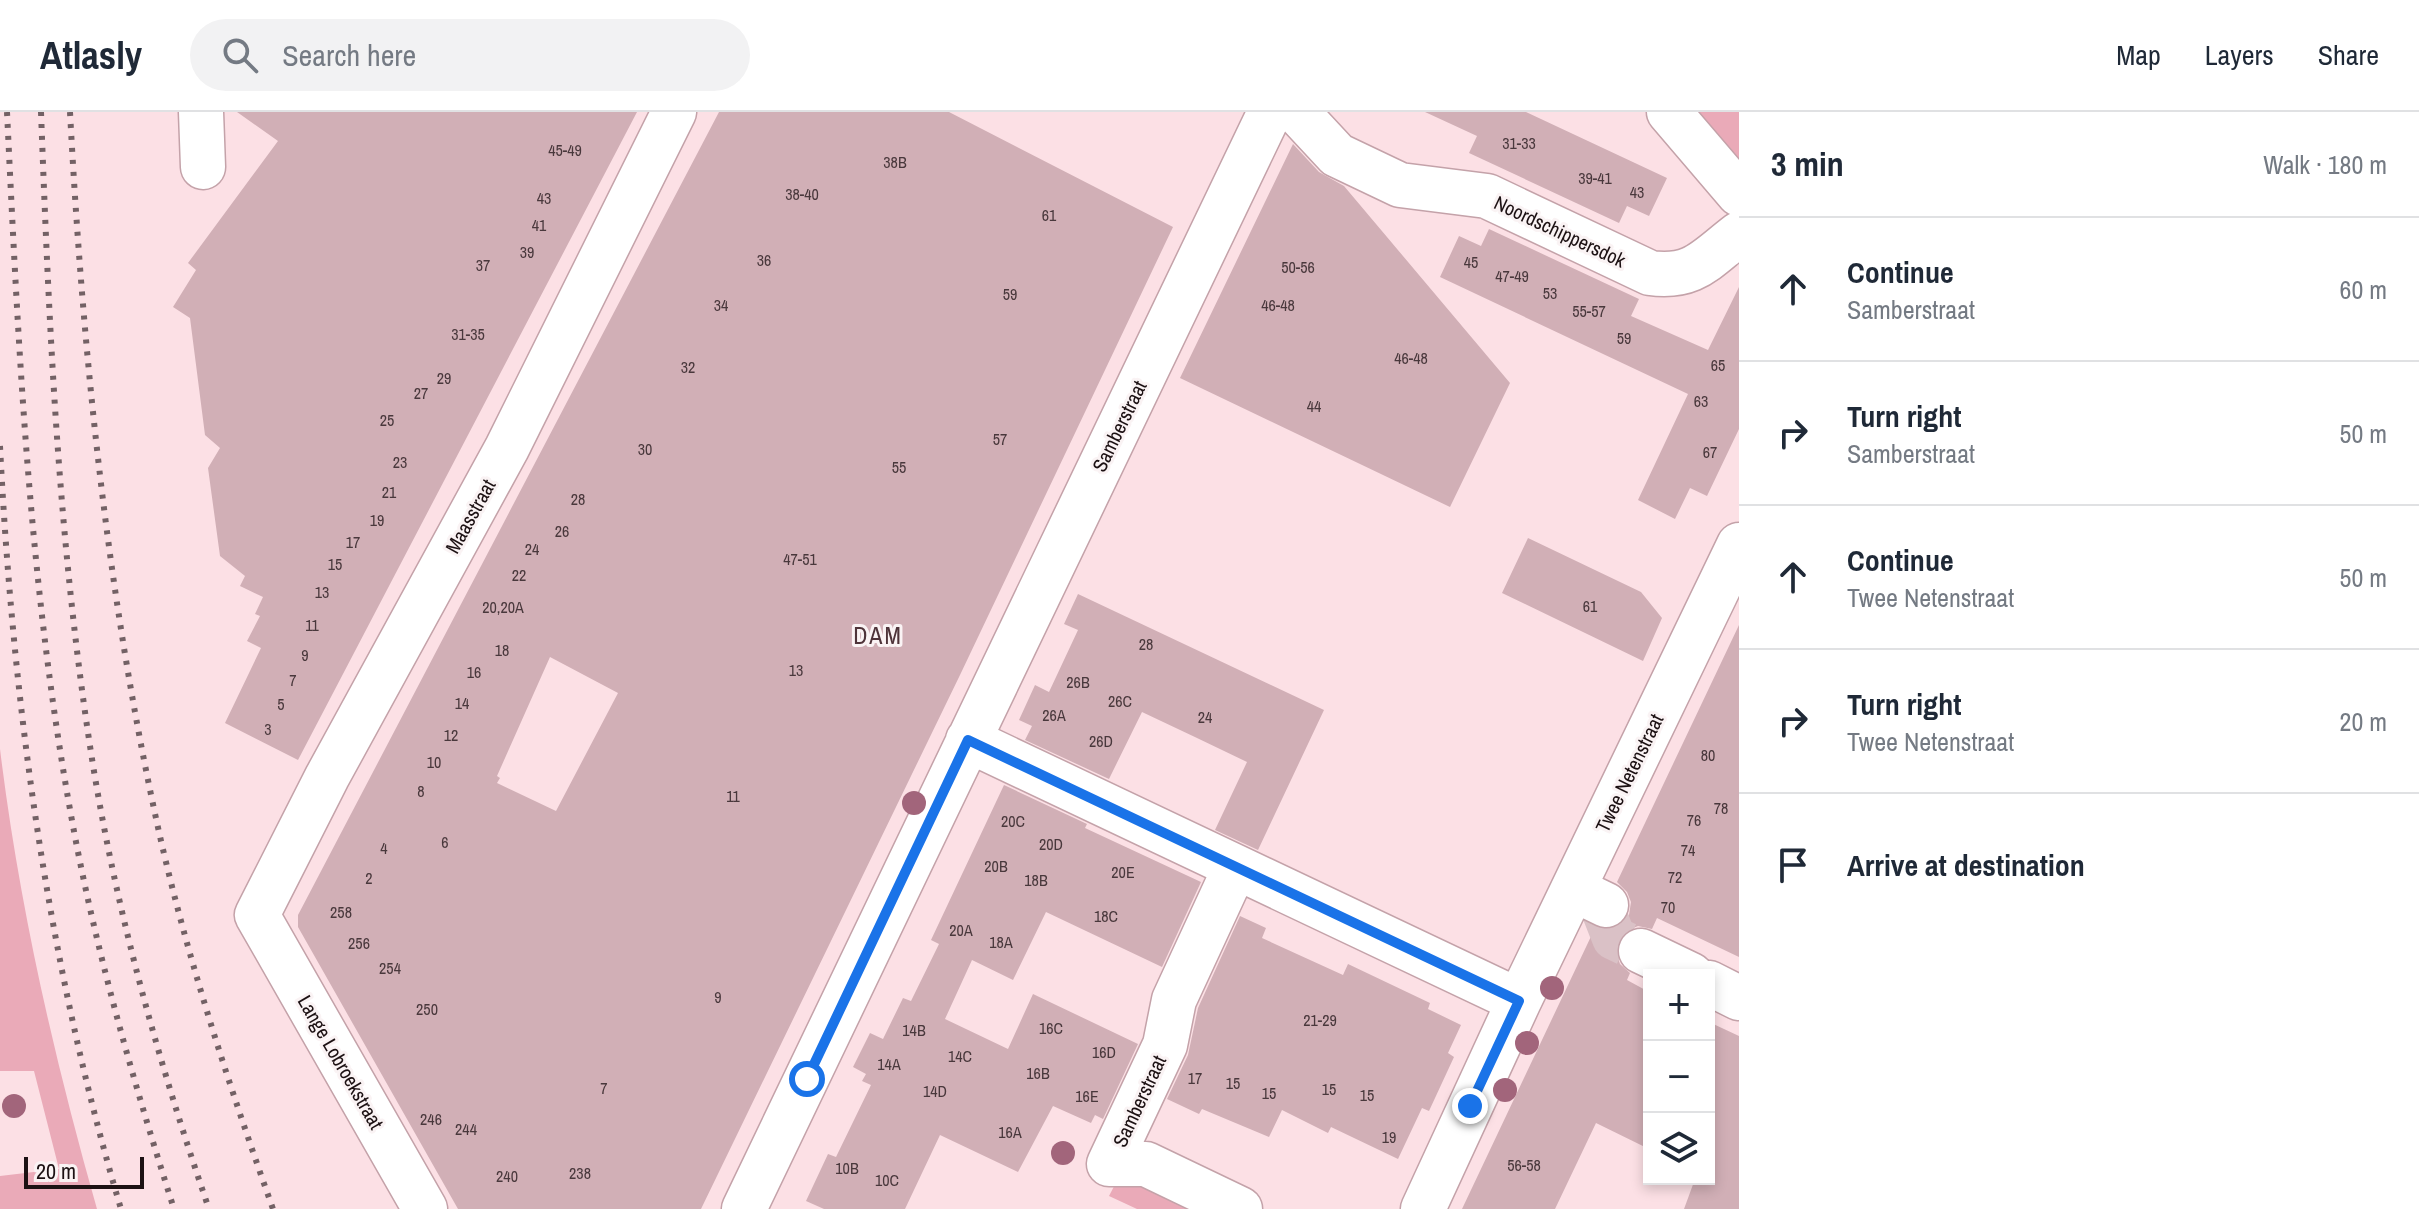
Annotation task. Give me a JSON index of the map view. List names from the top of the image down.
{
  "streets": {
    "street": [
      "Noordschippersdok",
      "Samberstraat",
      "Maasstraat",
      "Twee Netenstraat",
      "Lange Lobroekstraat"
    ]
  },
  "crossings": [
    ["Maasstraat", "Lange Lobroekstraat"]
  ],
  "districts": ["DAM"],
  "house_numbers": [
    "31-33",
    "45-49",
    "38B",
    "39-41",
    "43",
    "38-40",
    "43",
    "61",
    "41",
    "39",
    "36",
    "45",
    "37",
    "50-56",
    "47-49",
    "53",
    "59",
    "34",
    "46-48",
    "55-57",
    "31-35",
    "59",
    "46-48",
    "65",
    "32",
    "29",
    "27",
    "63",
    "44",
    "25",
    "57",
    "30",
    "67",
    "23",
    "55",
    "21",
    "28",
    "19",
    "26",
    "17",
    "24",
    "47-51",
    "15",
    "22",
    "13",
    "61",
    "20,20A",
    "11",
    "28",
    "18",
    "9",
    "13",
    "16",
    "7",
    "26B",
    "26C",
    "14",
    "5",
    "26A",
    "24",
    "3",
    "12",
    "26D",
    "80",
    "10",
    "8",
    "11",
    "78",
    "76",
    "20C",
    "6",
    "20D",
    "4",
    "74",
    "20B",
    "20E",
    "72",
    "2",
    "18B",
    "70",
    "258",
    "18C",
    "20A",
    "18A",
    "256",
    "254",
    "9",
    "250",
    "21-29",
    "16C",
    "14B",
    "16D",
    "14C",
    "14A",
    "16B",
    "17",
    "15",
    "7",
    "15",
    "14D",
    "15",
    "15",
    "16E",
    "246",
    "244",
    "16A",
    "19",
    "56-58",
    "10B",
    "238",
    "240",
    "10C"
  ],
  "scale_bar": "20 m",
  "page": {
    "header": "Atlasly",
    "search": "Search here",
    "nav": ["Map", "Layers", "Share"],
    "heading": ["3 min", "Walk · 180 m"],
    "list": [
      ["Continue", "Samberstraat", "60 m"],
      ["Turn right", "Samberstraat", "50 m"],
      ["Continue", "Twee Netenstraat", "50 m"],
      ["Turn right", "Twee Netenstraat", "20 m"],
      "Arrive at destination"
    ],
    "map_buttons": ["+", "−"],
    "scale": "20 m"
  }
}
